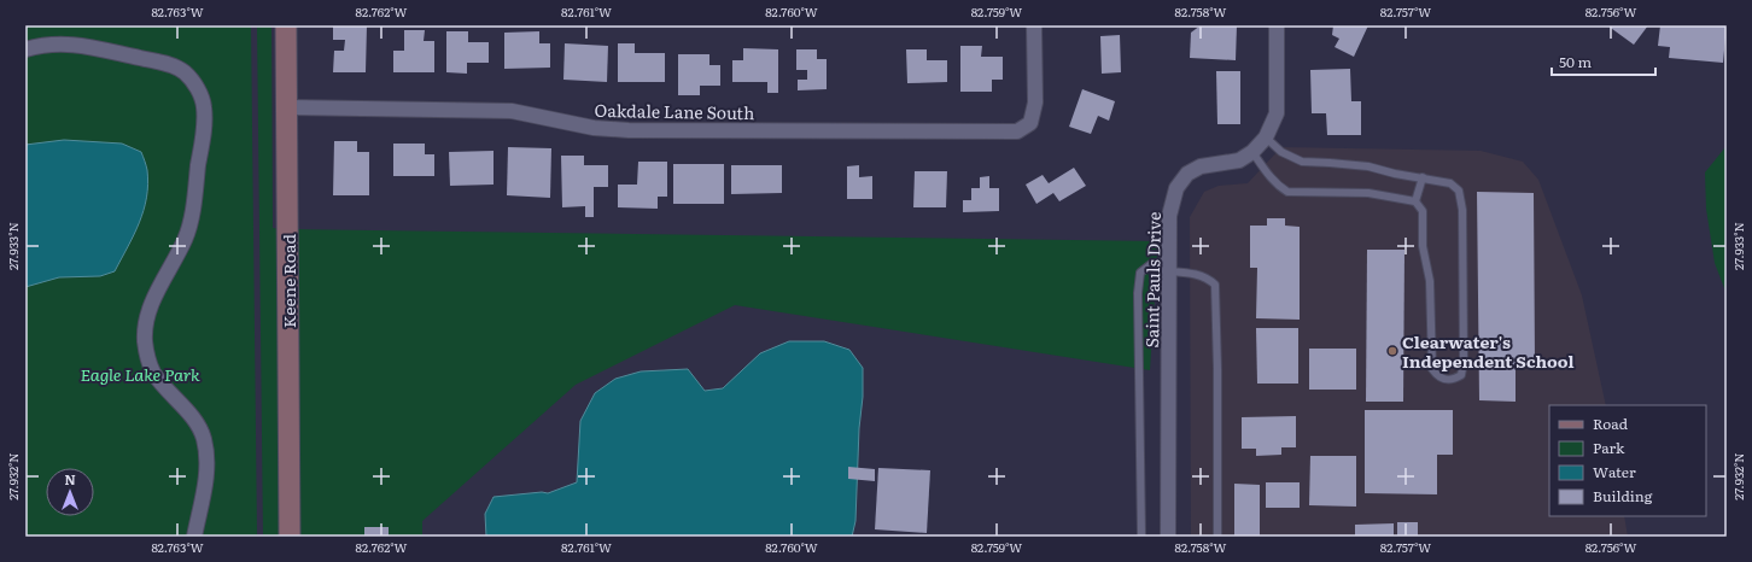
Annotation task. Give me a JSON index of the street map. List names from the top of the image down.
{
  "streets": {
    "main road": ["Keene Road"],
    "street": ["Oakdale Lane South", "Saint Pauls Drive"]
  },
  "crossings": [
    ["Oakdale Lane South", "Keene Road"]
  ],
  "parks": ["Eagle Lake Park"],
  "places": ["Clearwater's Independent School"],
  "legend": [
    "Road",
    "Park",
    "Water",
    "Building"
  ],
  "scale_bar": "50 m",
  "north": "top",
  "coordinates": [
    "82.763°W",
    "82.762°W",
    "82.761°W",
    "82.760°W",
    "82.759°W",
    "82.758°W",
    "82.757°W",
    "82.756°W",
    "27.933°N",
    "27.932°N"
  ]
}
